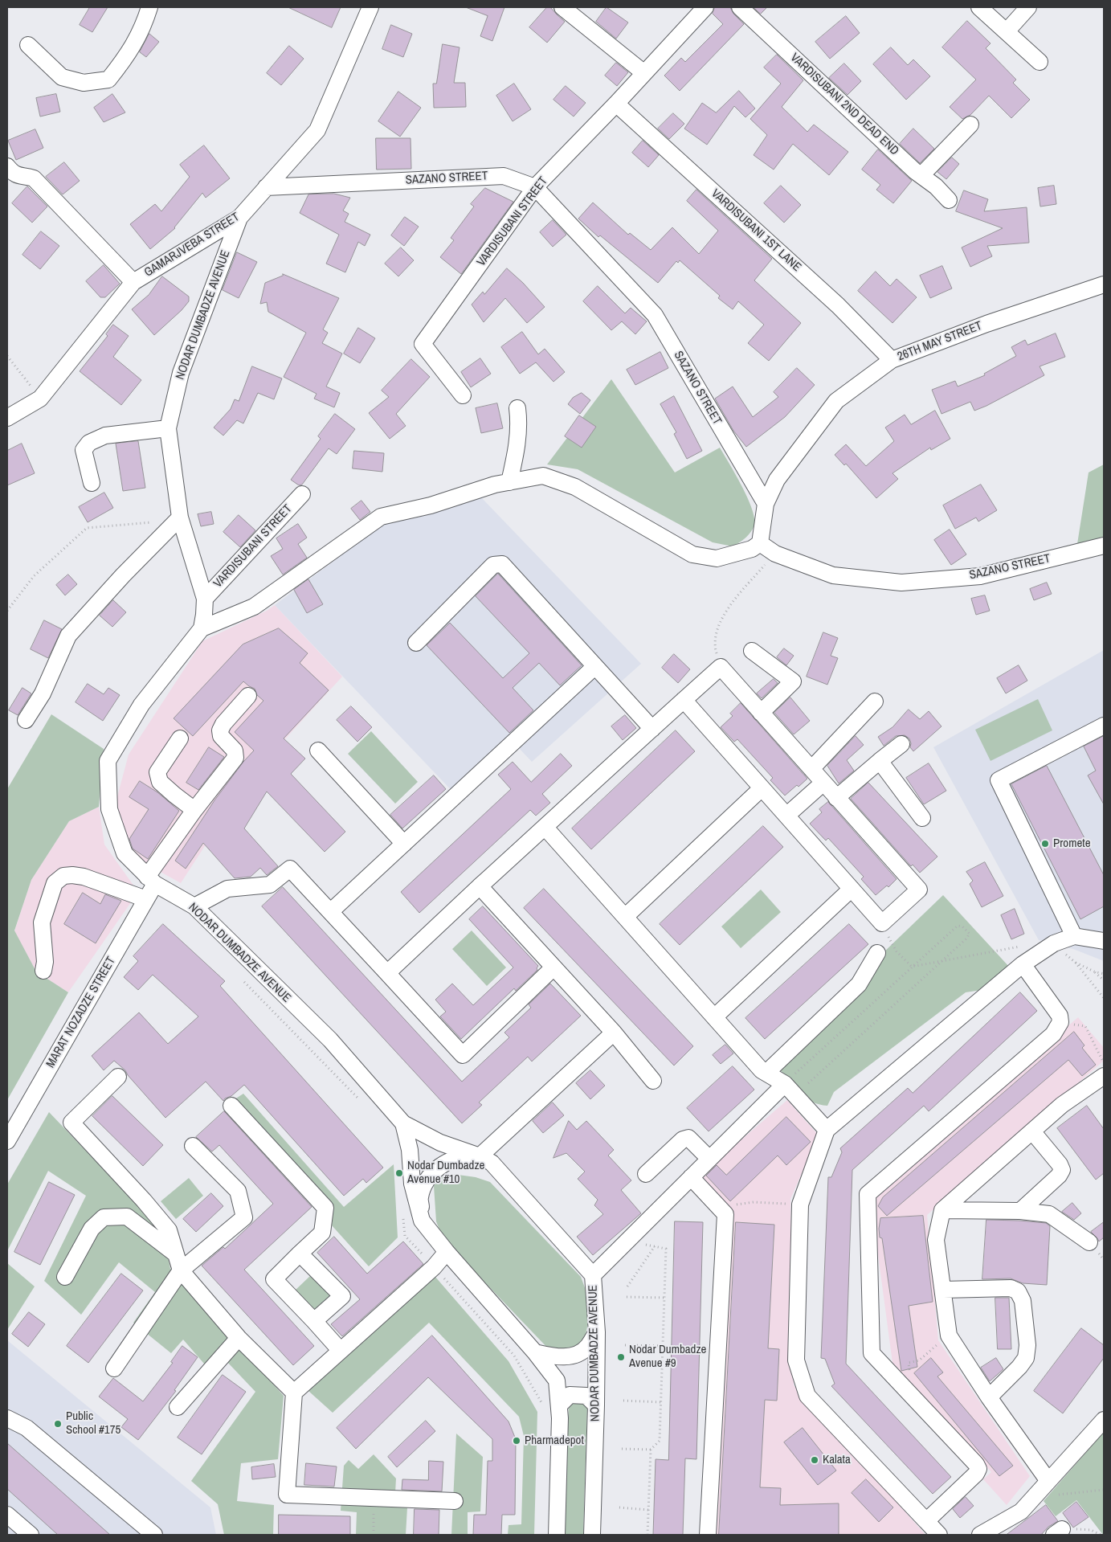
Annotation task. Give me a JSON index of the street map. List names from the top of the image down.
{
  "streets": {
    "street": [
      "VARDISUBANI 2ND DEAD END",
      "SAZANO STREET",
      "VARDISUBANI STREET",
      "VARDISUBANI 1ST LANE",
      "GAMARJVEBA STREET",
      "NODAR DUMBADZE AVENUE",
      "26TH MAY STREET",
      "MARAT NOZADZE STREET"
    ]
  },
  "crossings": [
    ["SAZANO STREET", "VARDISUBANI STREET"],
    ["SAZANO STREET", "GAMARJVEBA STREET"],
    ["SAZANO STREET", "26TH MAY STREET"],
    ["VARDISUBANI STREET", "VARDISUBANI 1ST LANE"],
    ["VARDISUBANI STREET", "NODAR DUMBADZE AVENUE"],
    ["VARDISUBANI 1ST LANE", "26TH MAY STREET"],
    ["GAMARJVEBA STREET", "NODAR DUMBADZE AVENUE"],
    ["NODAR DUMBADZE AVENUE", "MARAT NOZADZE STREET"]
  ],
  "places": [
    "Promete",
    "Nodar Dumbadze Avenue #10",
    "Nodar Dumbadze Avenue #9",
    "Public School #175",
    "Pharmadepot",
    "Kalata"
  ]
}
